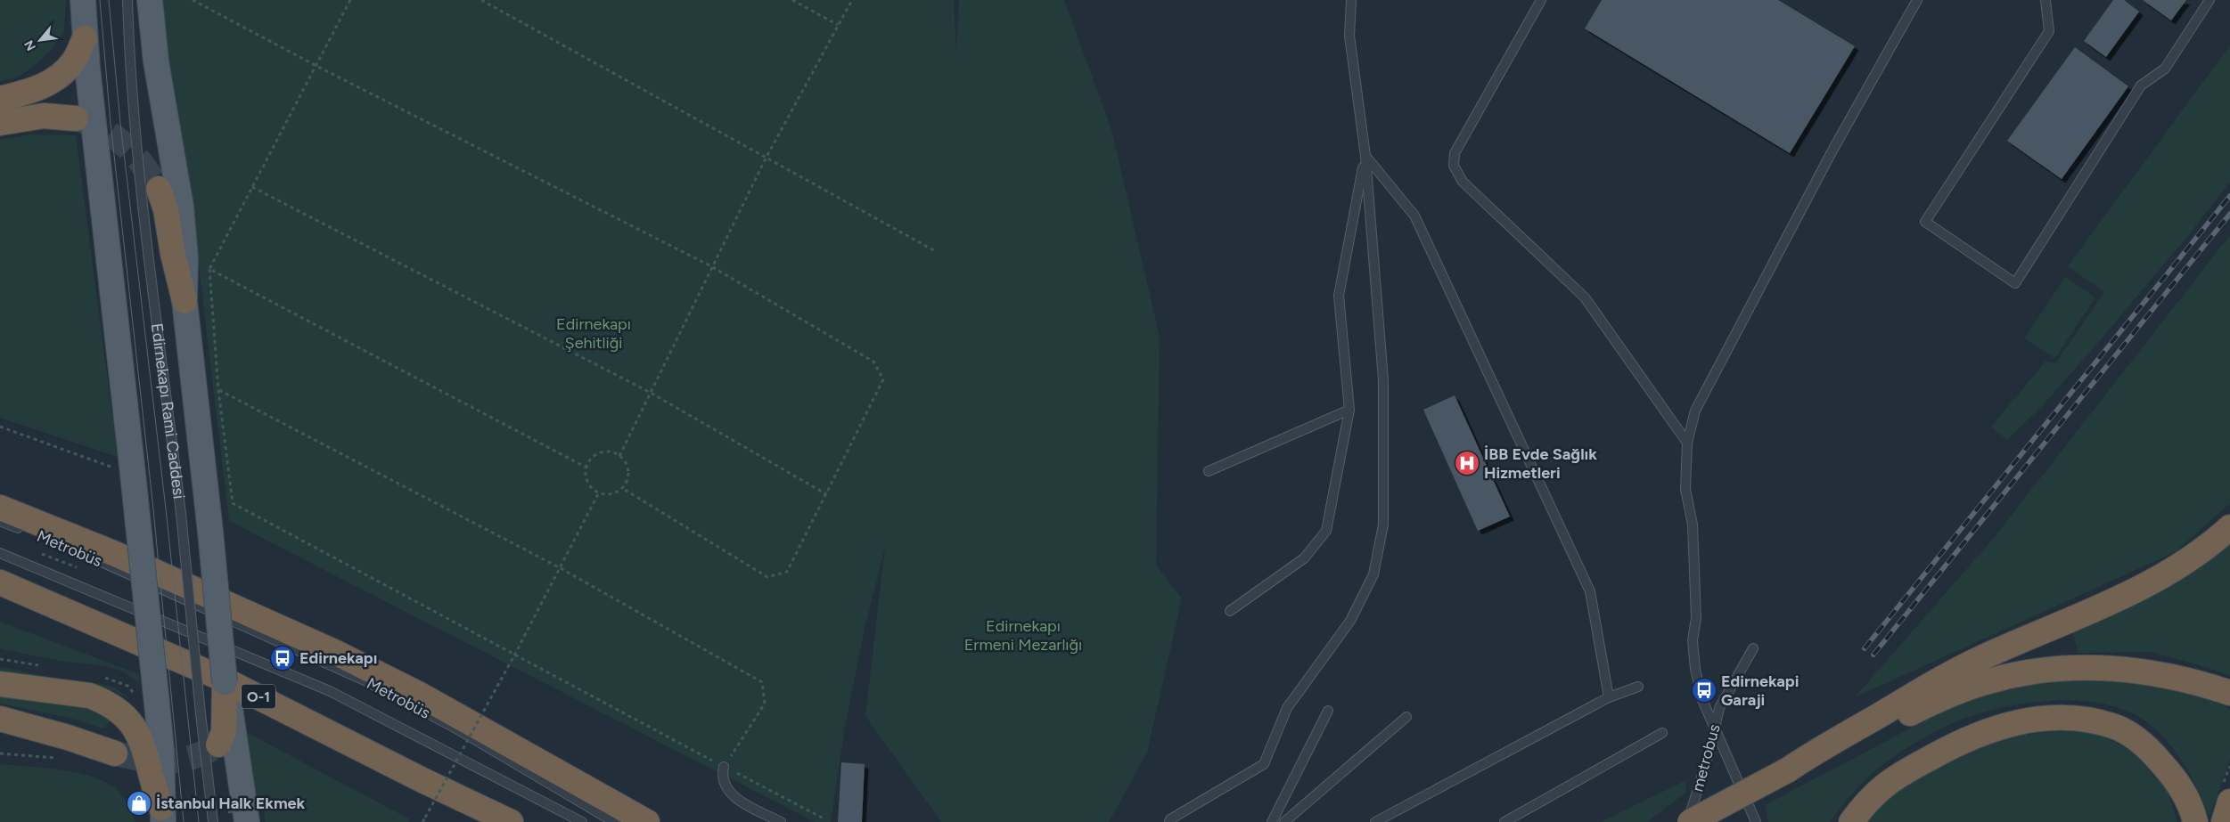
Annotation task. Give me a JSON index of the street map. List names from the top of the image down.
{
  "streets": {
    "highway": ["O-1"],
    "lane": ["Edirnekapı Rami Caddesi", "Metrobüs", "metrobus"]
  },
  "parks": ["Edirnekapı Şehitliği", "Edirnekapı Ermeni Mezarlığı"],
  "places": {
    "hospital": ["İBB Evde Sağlık Hizmetleri"],
    "bus stop": ["Edirnekapı", "Edirnekapi Garaji"],
    "shop": ["İstanbul Halk Ekmek"]
  },
  "north": "bottom left"
}
